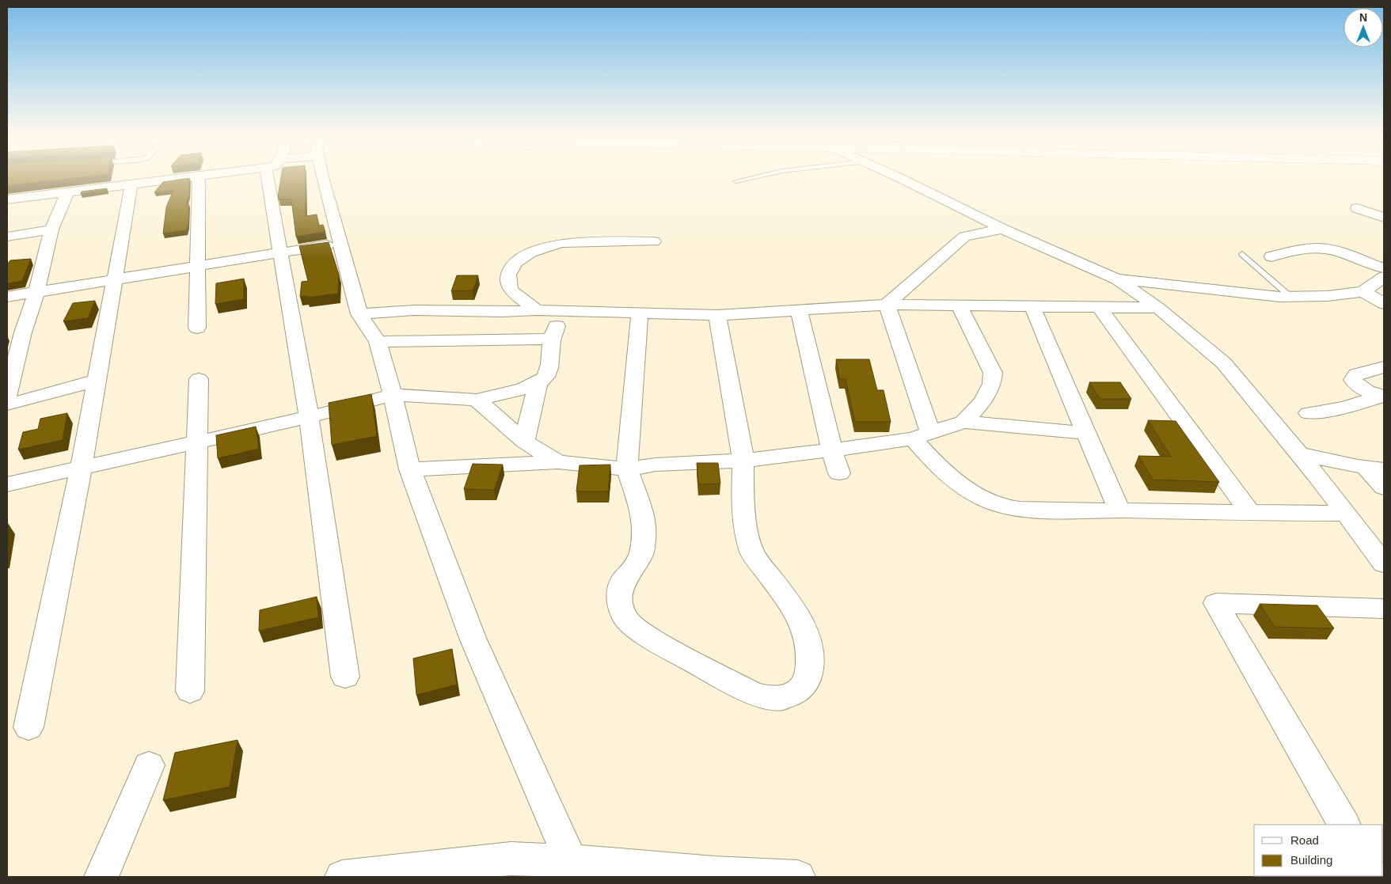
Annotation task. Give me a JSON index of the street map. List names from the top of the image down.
{
  "legend": ["Road", "Building"],
  "north": "top"
}
